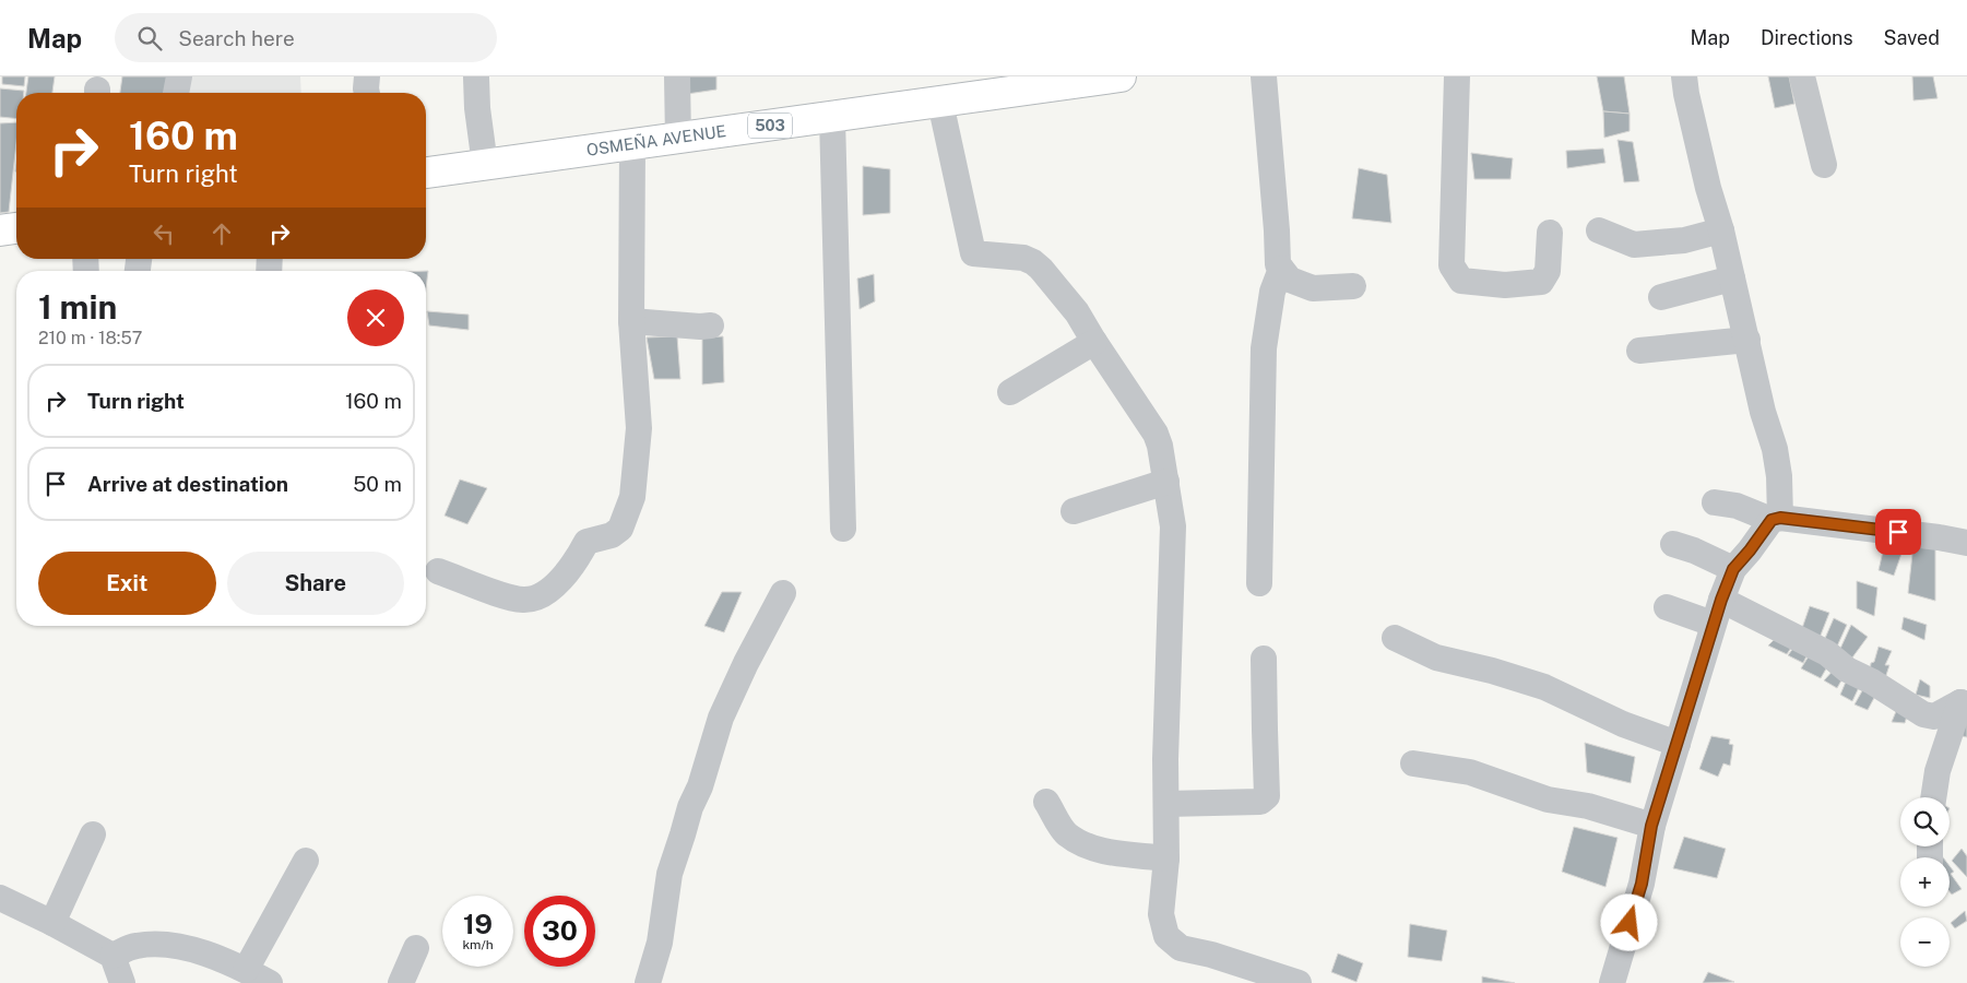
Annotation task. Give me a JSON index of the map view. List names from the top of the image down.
{
  "streets": {
    "main road": ["503", "OSMEÑA AVENUE"]
  },
  "page": {
    "header": "Map",
    "search": "Search here",
    "nav": ["Map", "Directions", "Saved"],
    "turn": ["160 m", "Turn right"],
    "heading": ["1 min", "210 m · 18:57"],
    "list": [
      {
        "name": "Turn right",
        "value": "160 m"
      },
      {
        "name": "Arrive at destination",
        "value": "50 m"
      }
    ],
    "buttons": ["Exit", "Share"],
    "map_buttons": ["+", "−"],
    "speed": "19 km/h",
    "limit": "30"
  }
}
